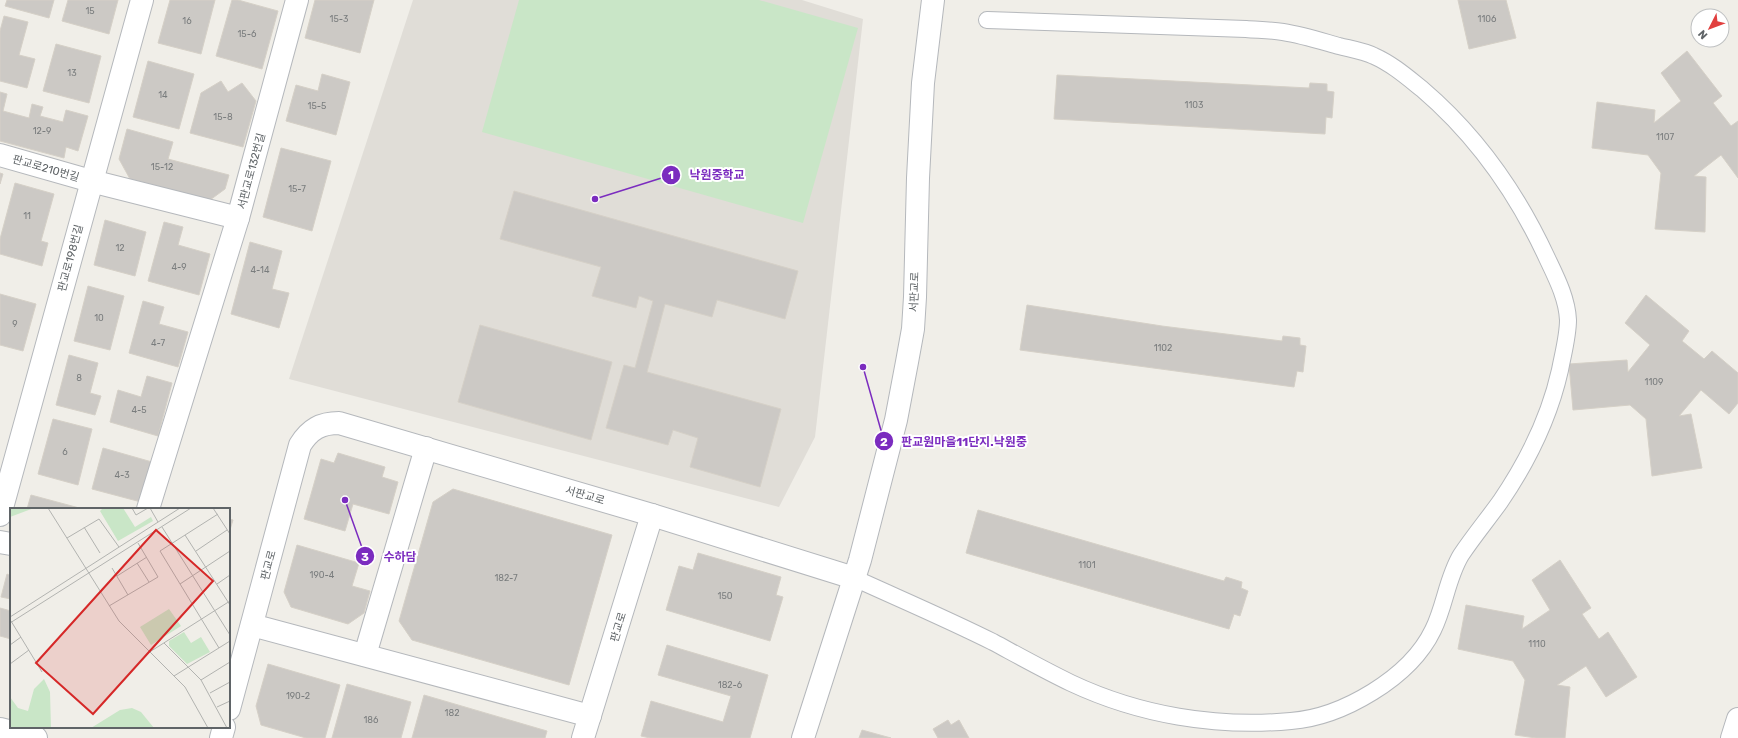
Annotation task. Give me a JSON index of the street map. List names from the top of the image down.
{
  "streets": {
    "street": [
      "판교로210번길",
      "서판교로132번길",
      "판교로198번길",
      "서판교로",
      "판교로"
    ]
  },
  "crossings": [
    ["판교로210번길", "서판교로132번길"],
    ["판교로210번길", "판교로198번길"],
    ["서판교로132번길", "판교로198번길"],
    ["서판교로", "판교로"]
  ],
  "places": ["낙원중학교", "판교원마을11단지.낙원중", "수하담"],
  "house_numbers": [
    "15",
    "15-3",
    "1106",
    "16",
    "15-6",
    "13",
    "14",
    "1103",
    "15-5",
    "15-8",
    "12-9",
    "1107",
    "15-12",
    "15-7",
    "11",
    "12",
    "4-9",
    "4-14",
    "10",
    "9",
    "4-7",
    "1102",
    "8",
    "1109",
    "4-5",
    "6",
    "4-3",
    "1101",
    "190-4",
    "182-7",
    "150",
    "1110",
    "182-6",
    "190-2",
    "182",
    "186"
  ],
  "north": "bottom left"
}
